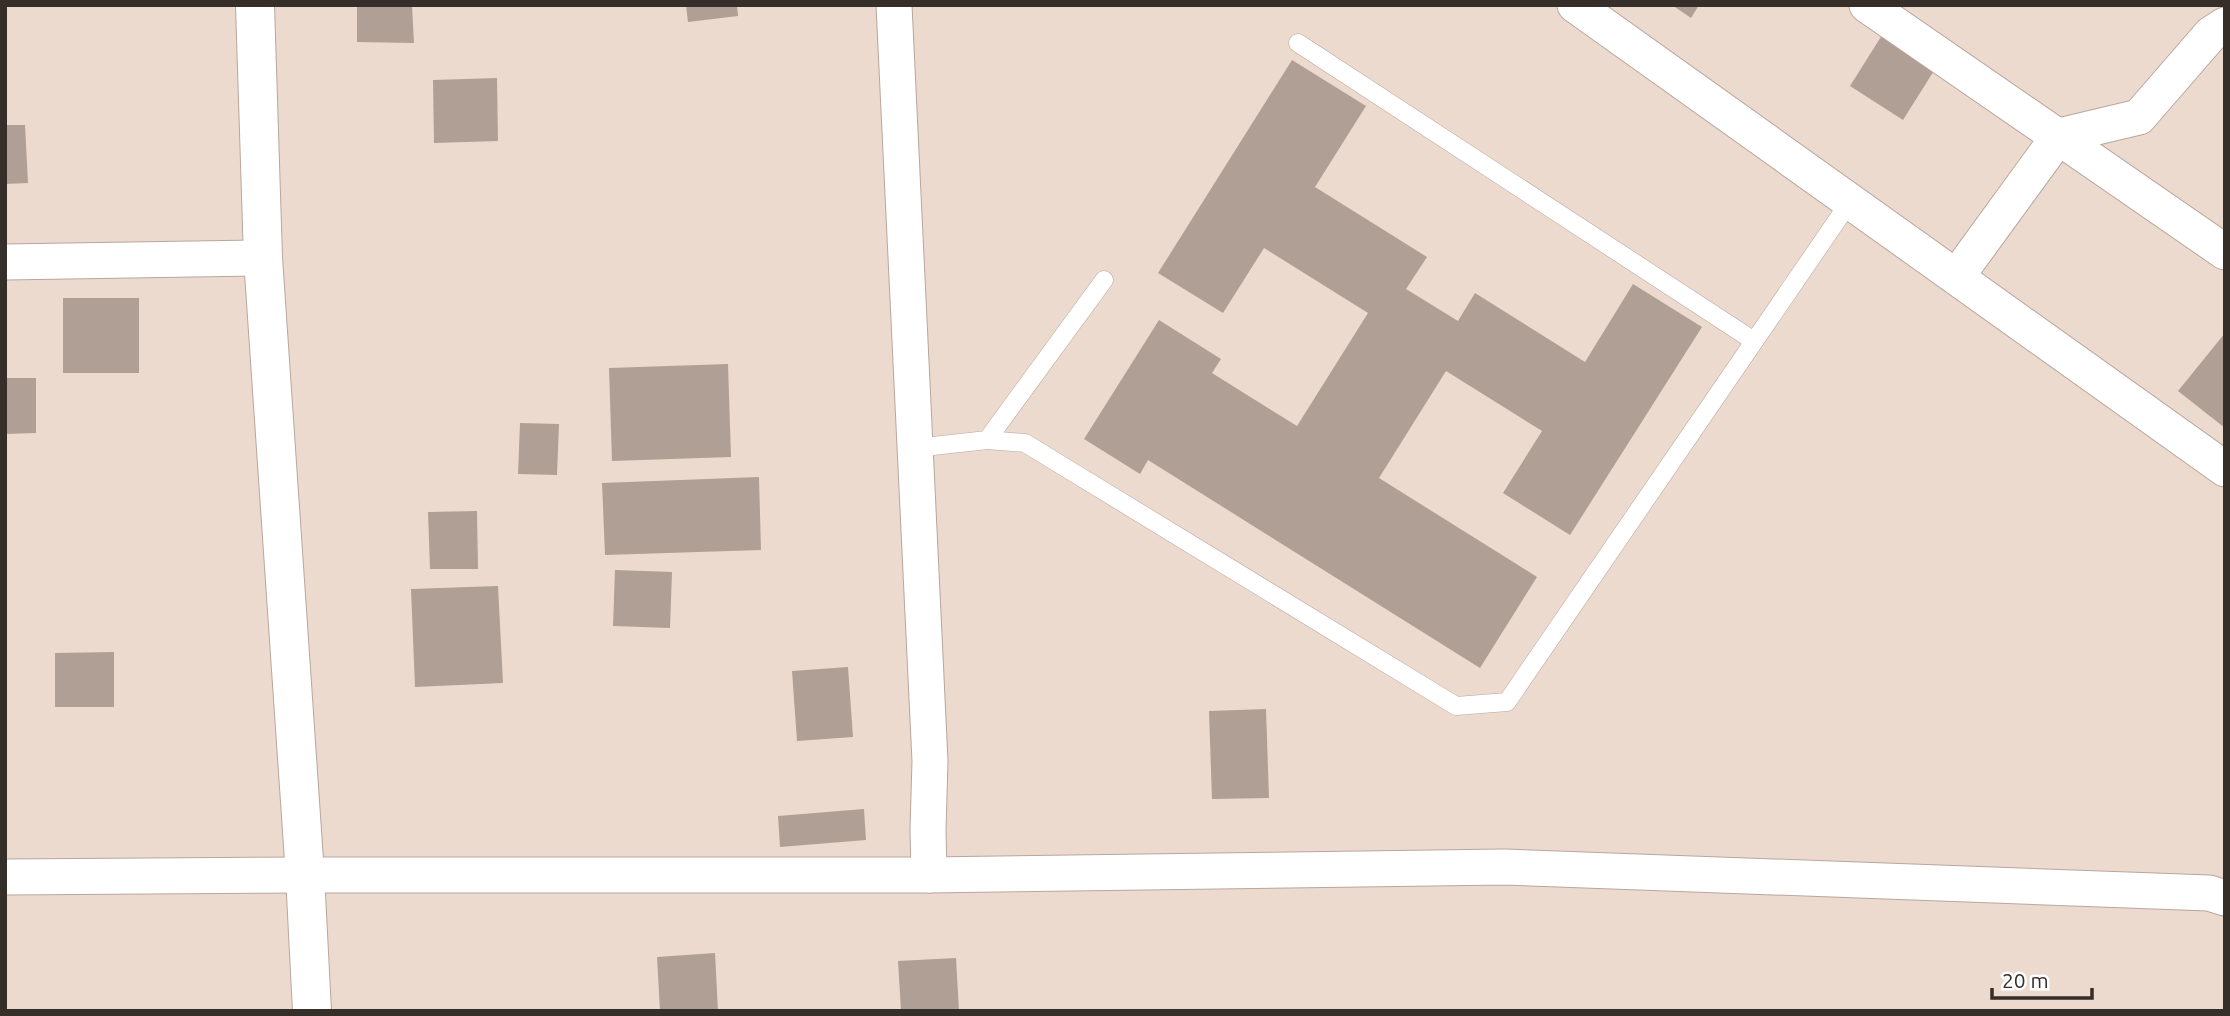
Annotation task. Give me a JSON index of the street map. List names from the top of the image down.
{
  "scale_bar": "20 m"
}
